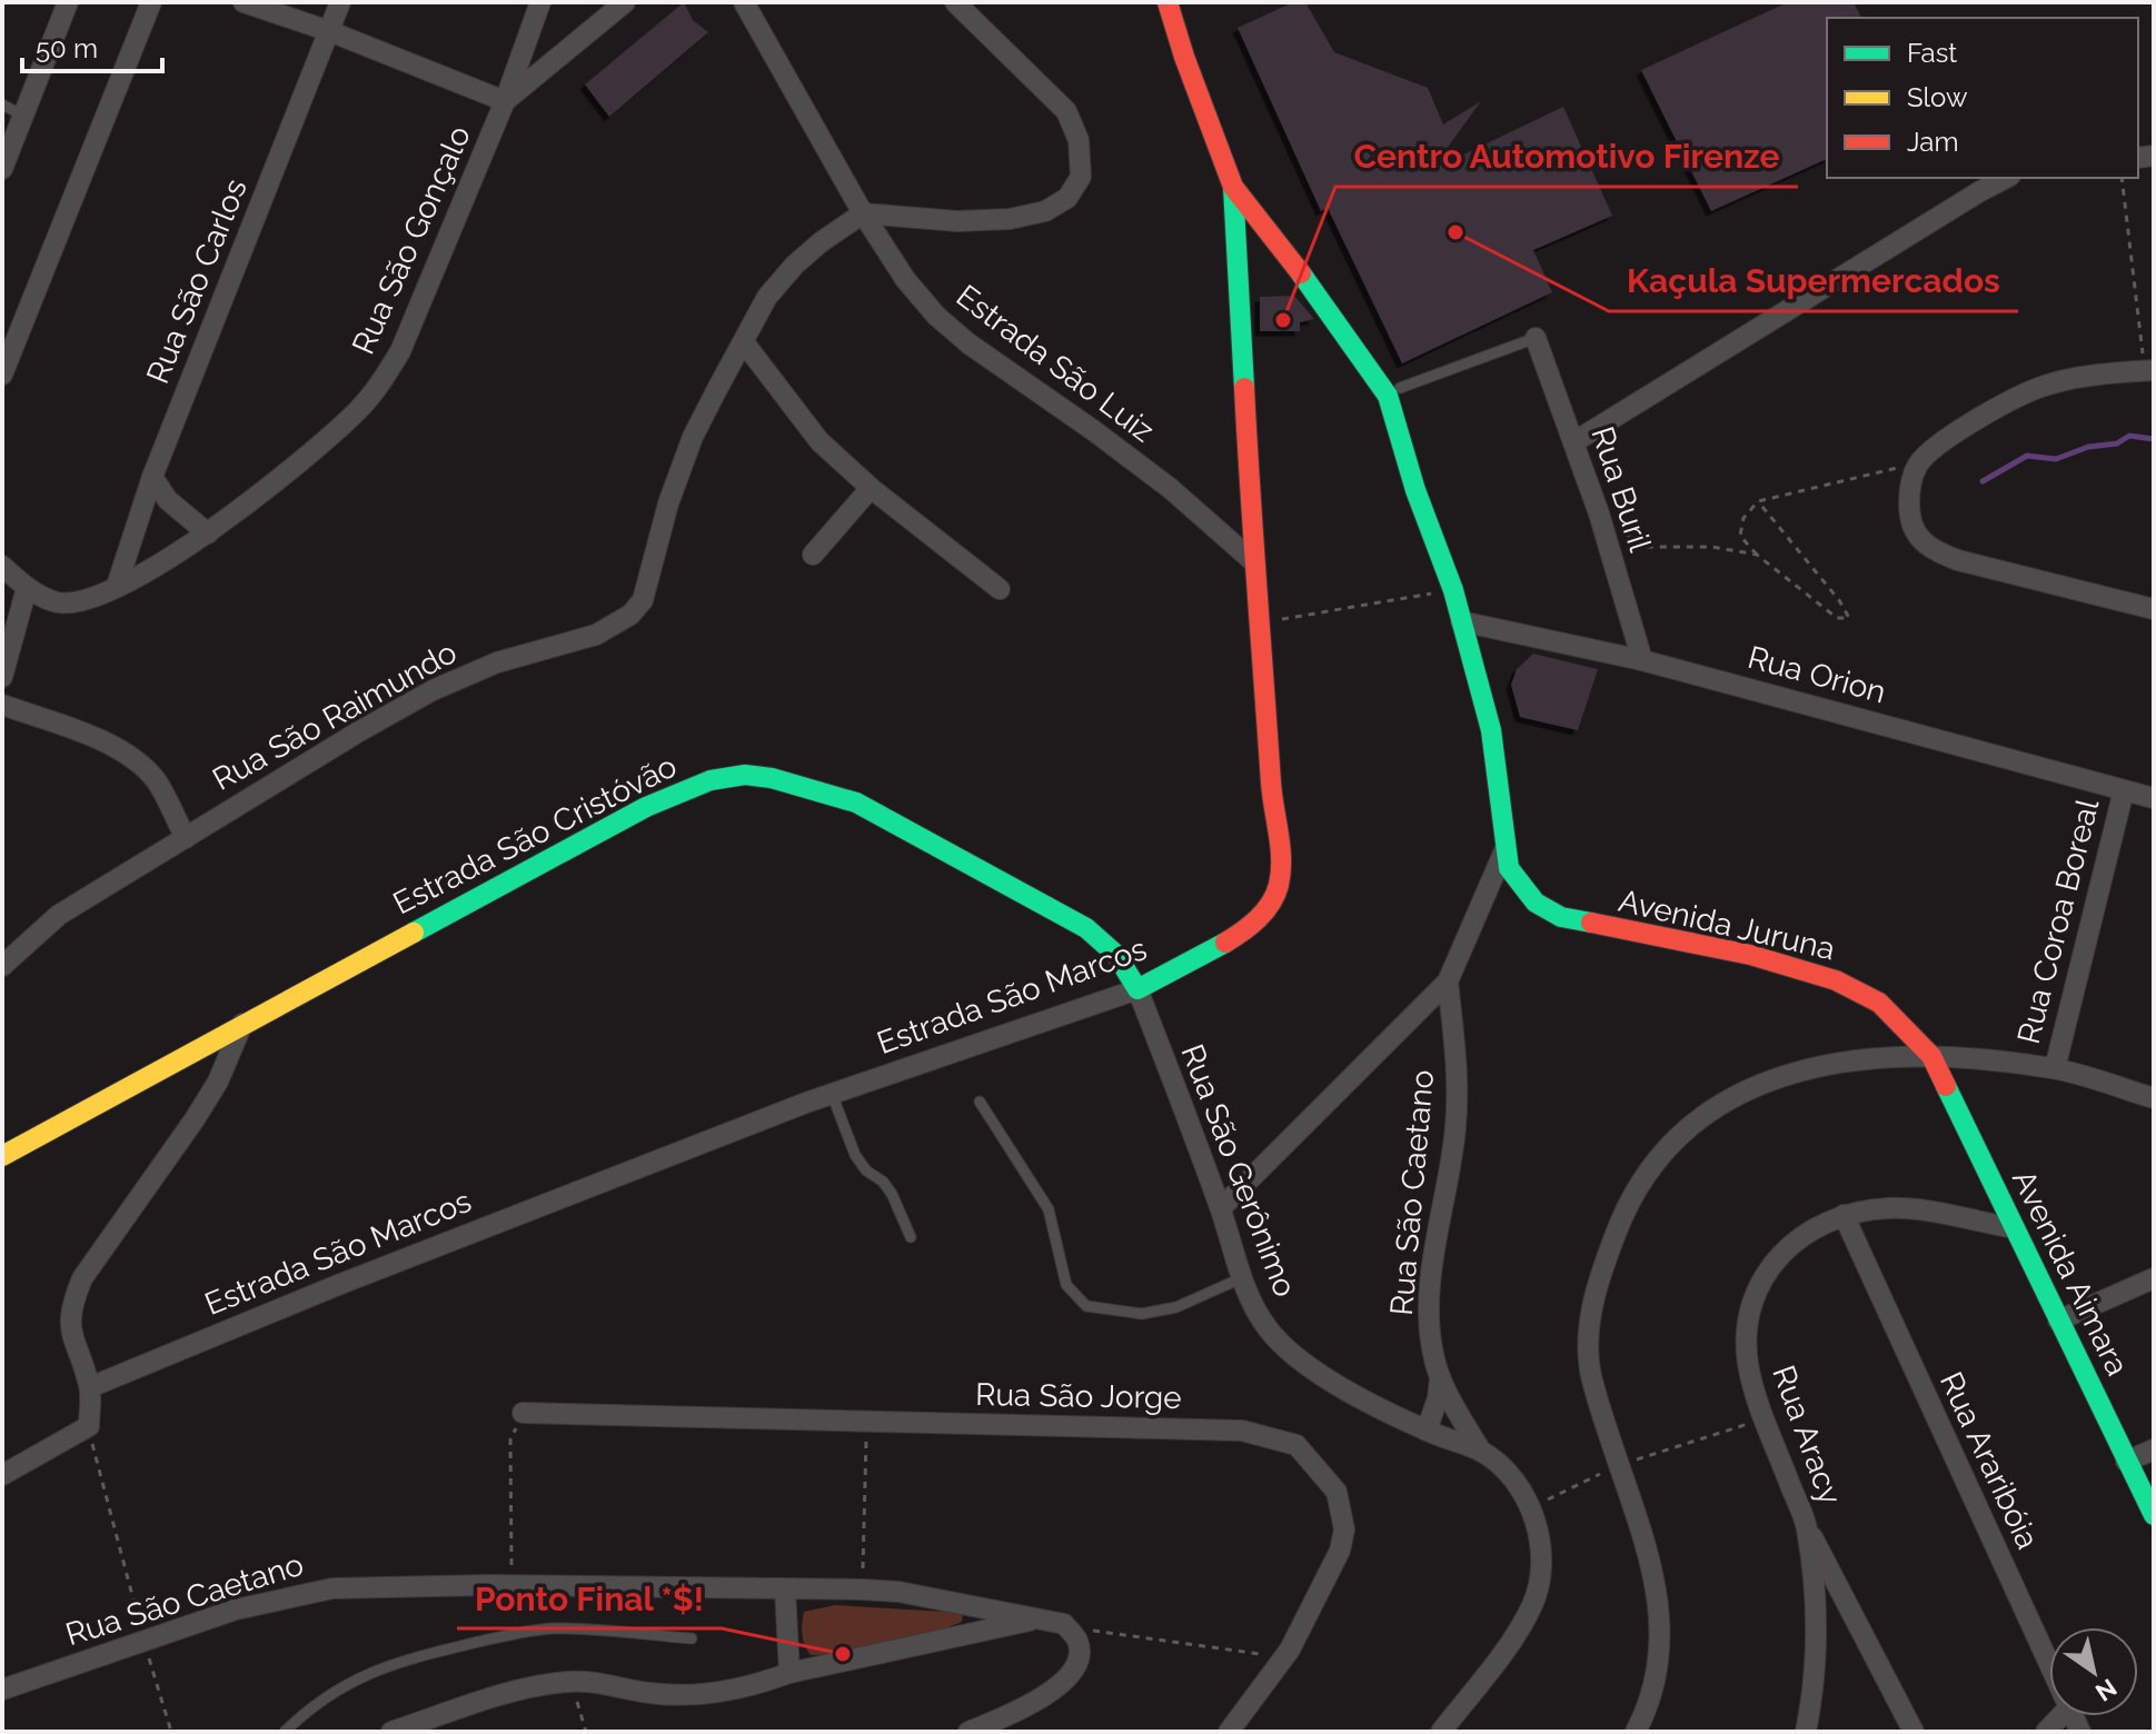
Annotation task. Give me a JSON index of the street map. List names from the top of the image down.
{
  "streets": {
    "street": [
      "Rua São Gonçalo",
      "Rua São Carlos",
      "Estrada São Luiz",
      "Rua Buril",
      "Rua Orion",
      "Rua São Raimundo",
      "Estrada São Cristóvão",
      "Rua Coroa Boreal",
      "Avenida Juruna",
      "Estrada São Marcos",
      "Rua São Gerônimo",
      "Rua São Caetano",
      "Avenida Aimara",
      "Rua São Jorge",
      "Rua Aracy",
      "Rua Araribóia"
    ]
  },
  "crossings": [
    ["Rua São Gonçalo", "Rua São Carlos"],
    ["Estrada São Luiz", "Rua São Raimundo"],
    ["Estrada São Luiz", "Estrada São Marcos"],
    ["Rua Buril", "Rua Orion"],
    ["Rua Orion", "Rua Coroa Boreal"],
    ["Estrada São Cristóvão", "Estrada São Marcos"],
    ["Estrada São Cristóvão", "Rua São Gerônimo"],
    ["Avenida Juruna", "Avenida Aimara"],
    ["Estrada São Marcos", "Rua São Gerônimo"],
    ["Rua São Gerônimo", "Rua São Caetano"],
    ["Avenida Aimara", "Rua Aracy"],
    ["Rua Aracy", "Rua Araribóia"]
  ],
  "places": ["Kaçula Supermercados", "Centro Automotivo Firenze", "Ponto Final *$!"],
  "legend": ["Fast", "Slow", "Jam"],
  "scale_bar": "50 m",
  "north": "bottom right"
}
